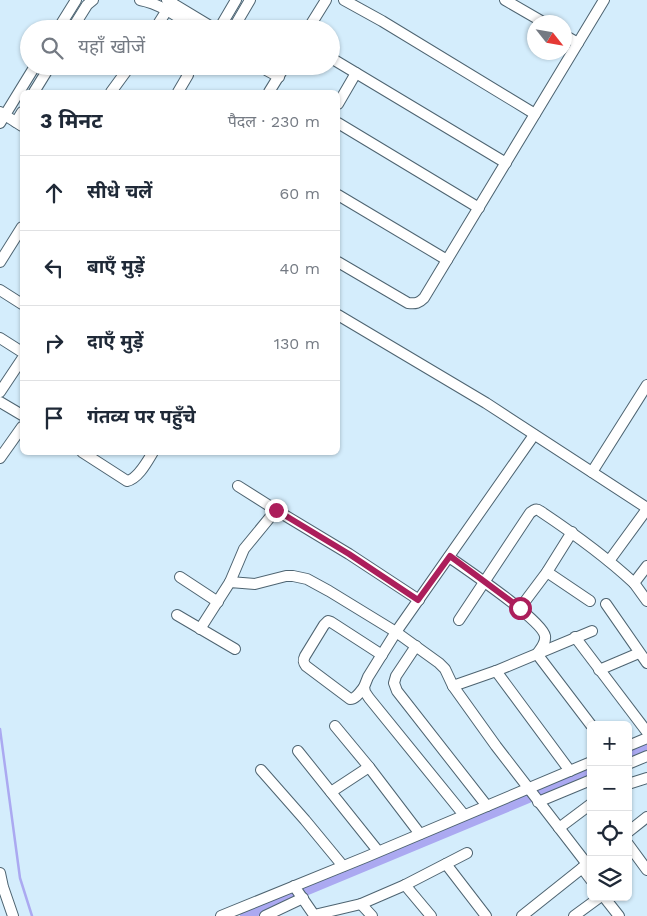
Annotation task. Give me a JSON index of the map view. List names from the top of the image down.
{
  "north": "bottom right",
  "page": {
    "search": "यहाँ खोजें",
    "heading": ["3 मिनट", "पैदल · 230 m"],
    "list": [
      ["सीधे चलें", "60 m"],
      ["बाएँ मुड़ें", "40 m"],
      ["दाएँ मुड़ें", "130 m"],
      "गंतव्य पर पहुँचे"
    ],
    "map_buttons": ["+", "−"]
  }
}
